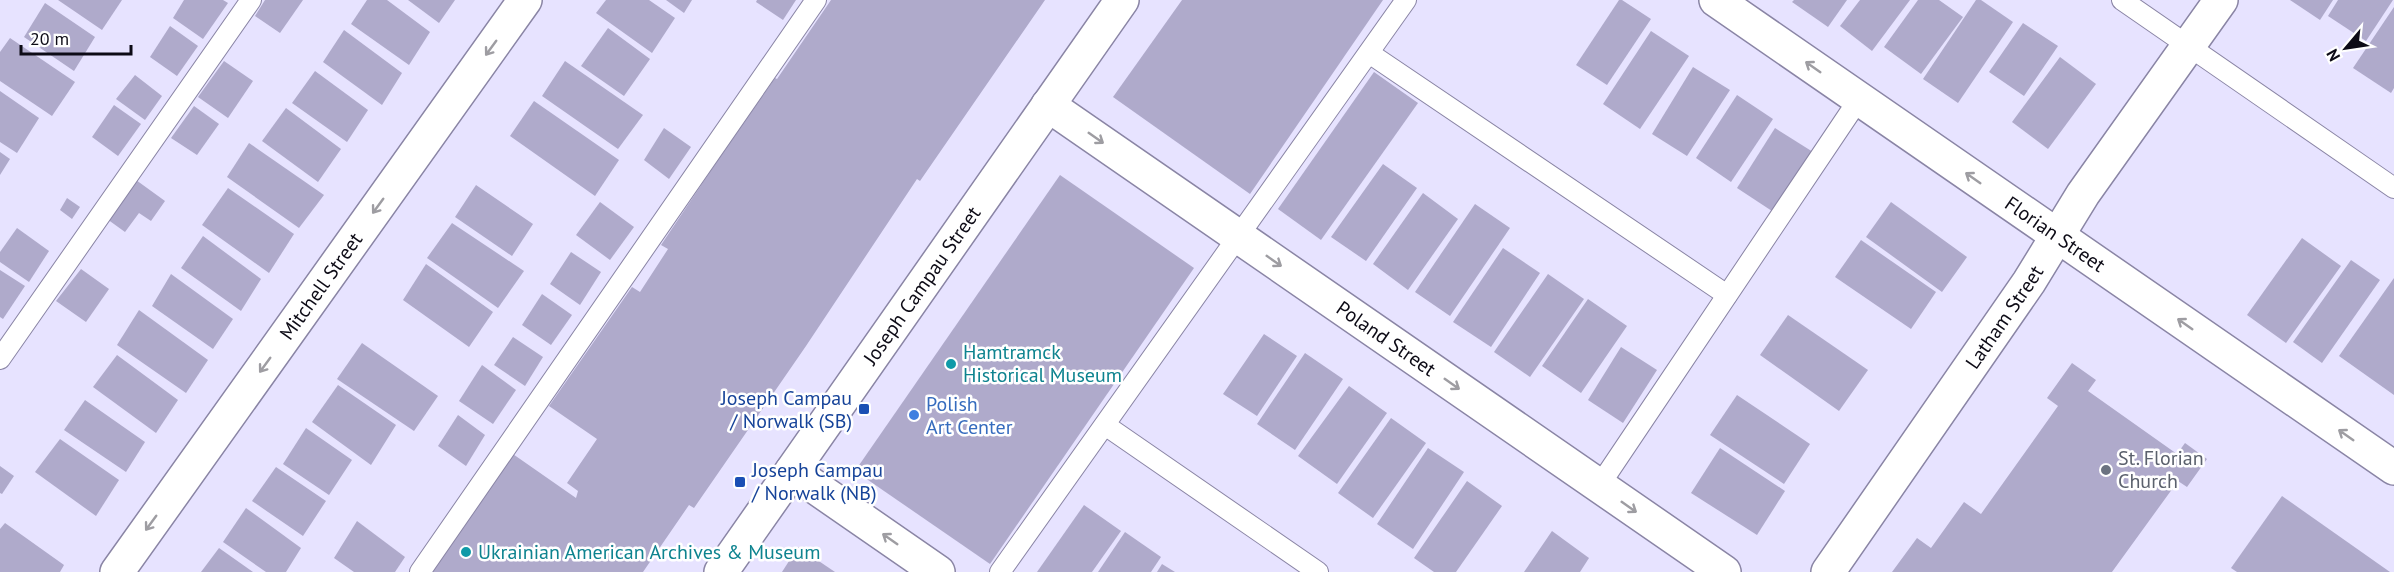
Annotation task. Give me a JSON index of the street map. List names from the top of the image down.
{
  "streets": {
    "street": [
      "Florian Street",
      "Mitchell Street",
      "Joseph Campau Street",
      "Latham Street",
      "Poland Street"
    ]
  },
  "crossings": [
    ["Florian Street", "Latham Street"],
    ["Joseph Campau Street", "Poland Street"]
  ],
  "one_way": ["Florian Street", "Mitchell Street", "Poland Street"],
  "places": {
    "other": [
      "Hamtramck Historical Museum",
      "Polish Art Center",
      "St. Florian Church",
      "Ukrainian American Archives & Museum"
    ],
    "transit": ["Joseph Campau / Norwalk (SB)", "Joseph Campau / Norwalk (NB)"]
  },
  "scale_bar": "20 m",
  "north": "bottom left"
}
